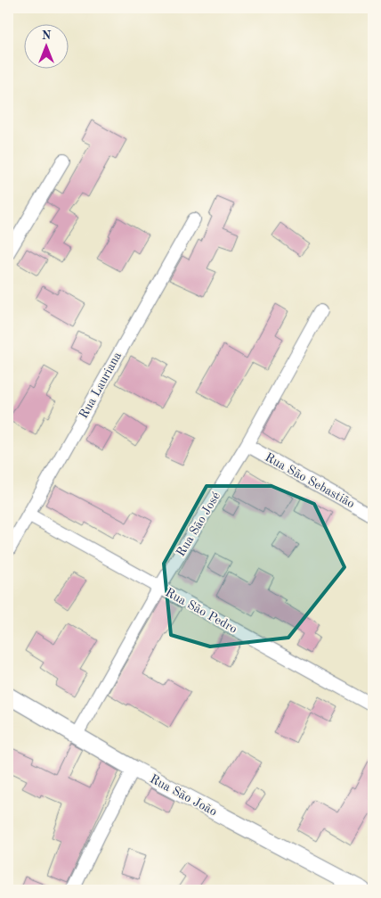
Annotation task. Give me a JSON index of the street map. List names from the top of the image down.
{
  "streets": {
    "street": [
      "Rua Lauriana",
      "Rua São Sebastião",
      "Rua São José",
      "Rua São Pedro",
      "Rua São João"
    ]
  },
  "crossings": [
    ["Rua Lauriana", "Rua São Pedro"],
    ["Rua São Sebastião", "Rua São José"],
    ["Rua São José", "Rua São Pedro"],
    ["Rua São José", "Rua São João"]
  ],
  "north": "top"
}
